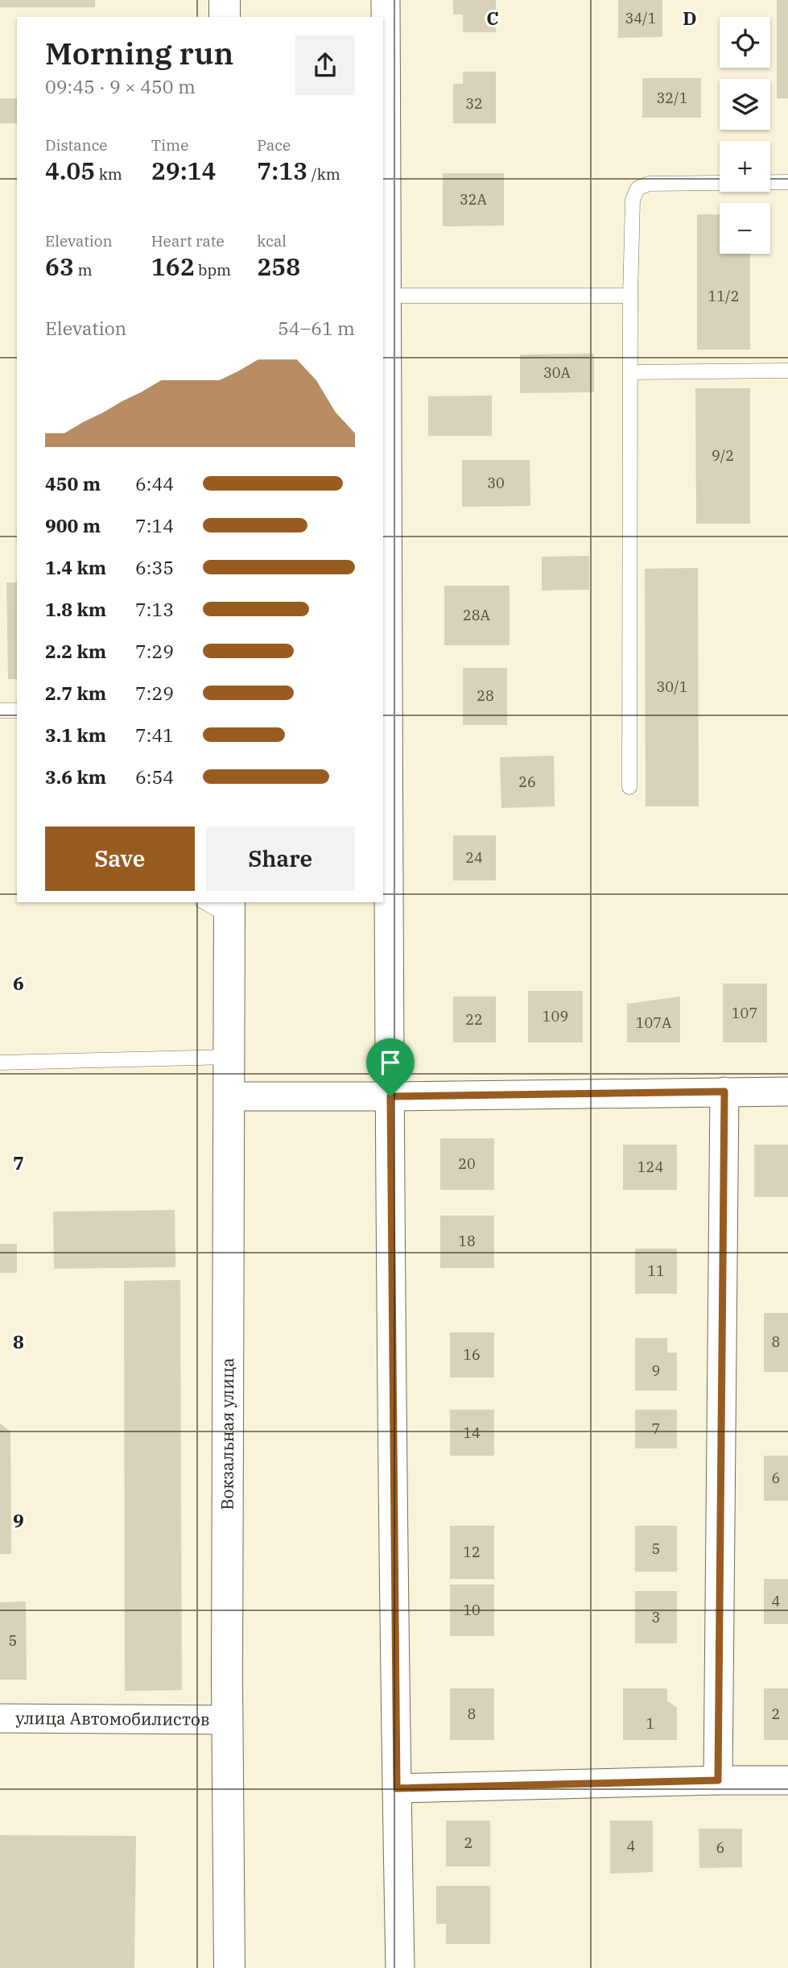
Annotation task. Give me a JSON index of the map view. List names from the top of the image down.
{
  "streets": {
    "main road": ["Вокзальная улица"],
    "street": ["улица Автомобилистов"]
  },
  "crossings": [
    ["Вокзальная улица", "улица Автомобилистов"]
  ],
  "house_numbers": [
    "34/1",
    "32/1",
    "32",
    "32А",
    "11/2",
    "30А",
    "9/2",
    "30",
    "28А",
    "30/1",
    "28",
    "26",
    "24",
    "107",
    "109",
    "22",
    "107А",
    "20",
    "124",
    "18",
    "11",
    "8",
    "16",
    "9",
    "7",
    "14",
    "6",
    "5",
    "12",
    "4",
    "10",
    "3",
    "5",
    "8",
    "2",
    "1",
    "2",
    "4",
    "6"
  ],
  "page": {
    "map_buttons": ["+", "−"],
    "heading": ["Morning run", "09:45 · 9 × 450 m"],
    "stats": [
      ["Distance", "4.05 km"],
      ["Time", "29:14"],
      ["Pace", "7:13 /km"],
      ["Elevation", "63 m"],
      ["Heart rate", "162 bpm"],
      ["kcal", "258"]
    ],
    "chart": ["Elevation", "54–61 m"],
    "list": [
      {
        "name": "450 m",
        "note": "6:44"
      },
      {
        "name": "900 m",
        "note": "7:14"
      },
      {
        "name": "1.4 km",
        "note": "6:35"
      },
      {
        "name": "1.8 km",
        "note": "7:13"
      },
      {
        "name": "2.2 km",
        "note": "7:29"
      },
      {
        "name": "2.7 km",
        "note": "7:29"
      },
      {
        "name": "3.1 km",
        "note": "7:41"
      },
      {
        "name": "3.6 km",
        "note": "6:54"
      }
    ],
    "buttons": ["Save", "Share"]
  },
  "grid": {
    "columns": ["C", "D"],
    "rows": [
      "6",
      "7",
      "8",
      "9"
    ]
  }
}
